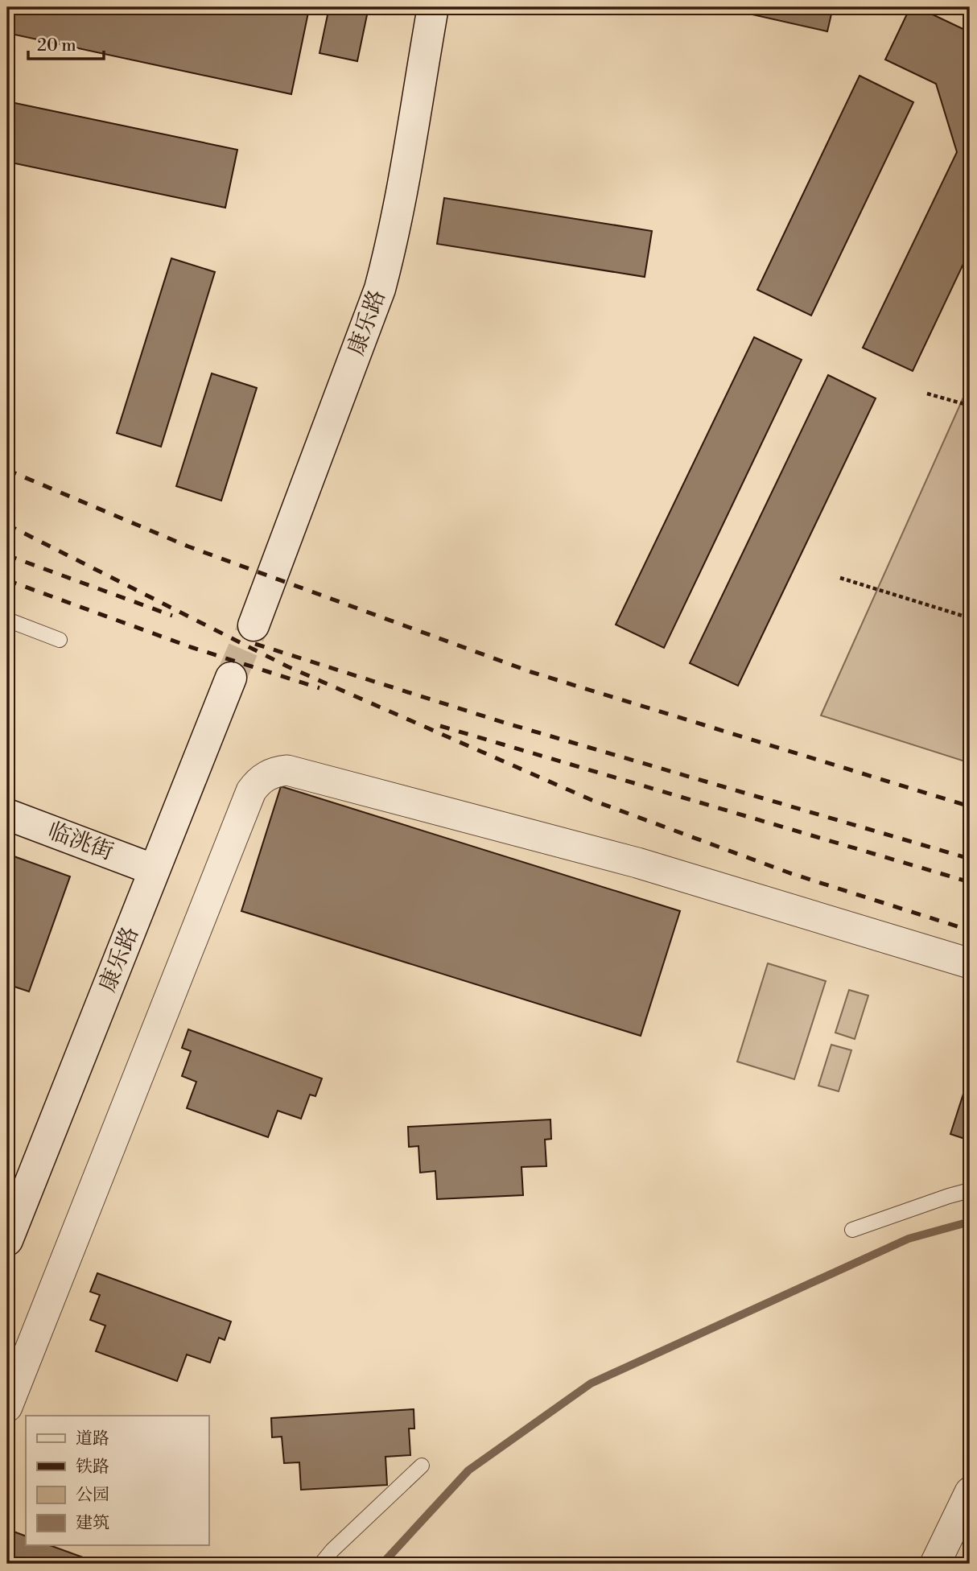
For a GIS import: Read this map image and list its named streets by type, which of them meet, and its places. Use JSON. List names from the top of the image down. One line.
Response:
{"streets":{"main road":["康乐路","临洮街"]},"crossings":[["康乐路","临洮街"]],"legend":["道路","铁路","公园","建筑"],"scale_bar":"20 m"}
